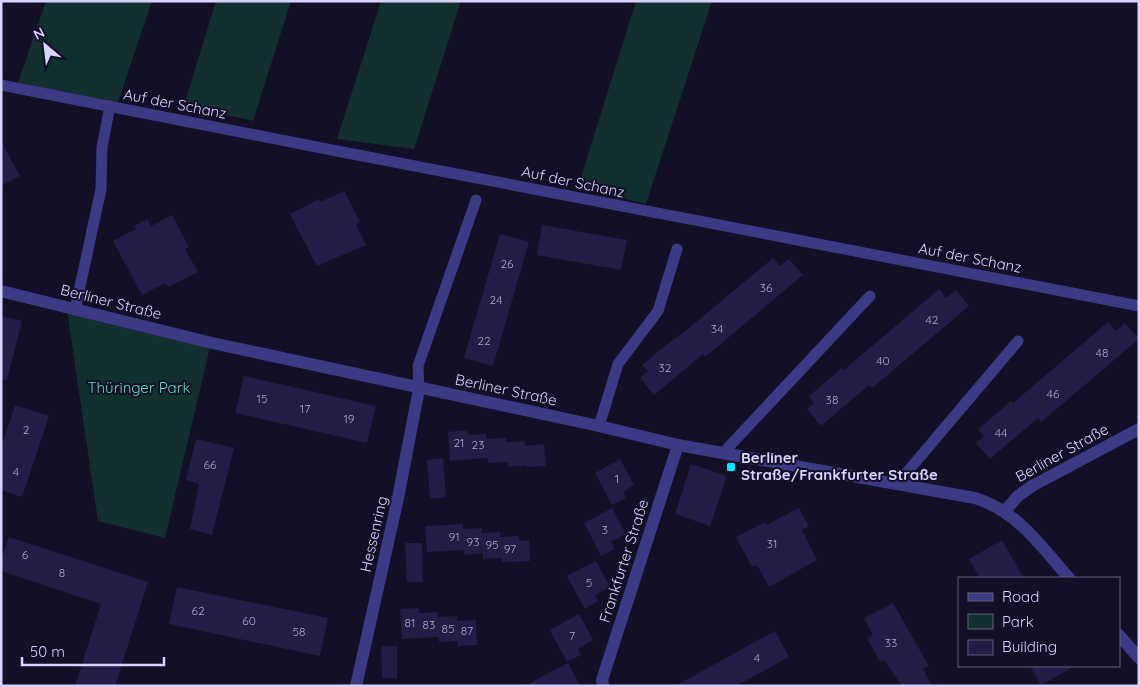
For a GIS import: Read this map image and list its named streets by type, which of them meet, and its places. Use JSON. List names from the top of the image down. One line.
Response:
{"streets":{"street":["Berliner Straße","Hessenring","Frankfurter Straße"],"lane":["Auf der Schanz"]},"crossings":[["Berliner Straße","Hessenring"],["Berliner Straße","Frankfurter Straße"]],"parks":["Thüringer Park"],"places":{"transit":["Berliner Straße/Frankfurter Straße"]},"house_numbers":["26","36","24","42","34","22","48","40","32","46","15","38","17","19","2","44","21","23","66","4","1","3","91","93","31","95","97","6","8","5","62","60","81","83","85","87","58","7","33","4"],"legend":["Road","Park","Building"],"scale_bar":"50 m","north":"top left"}
